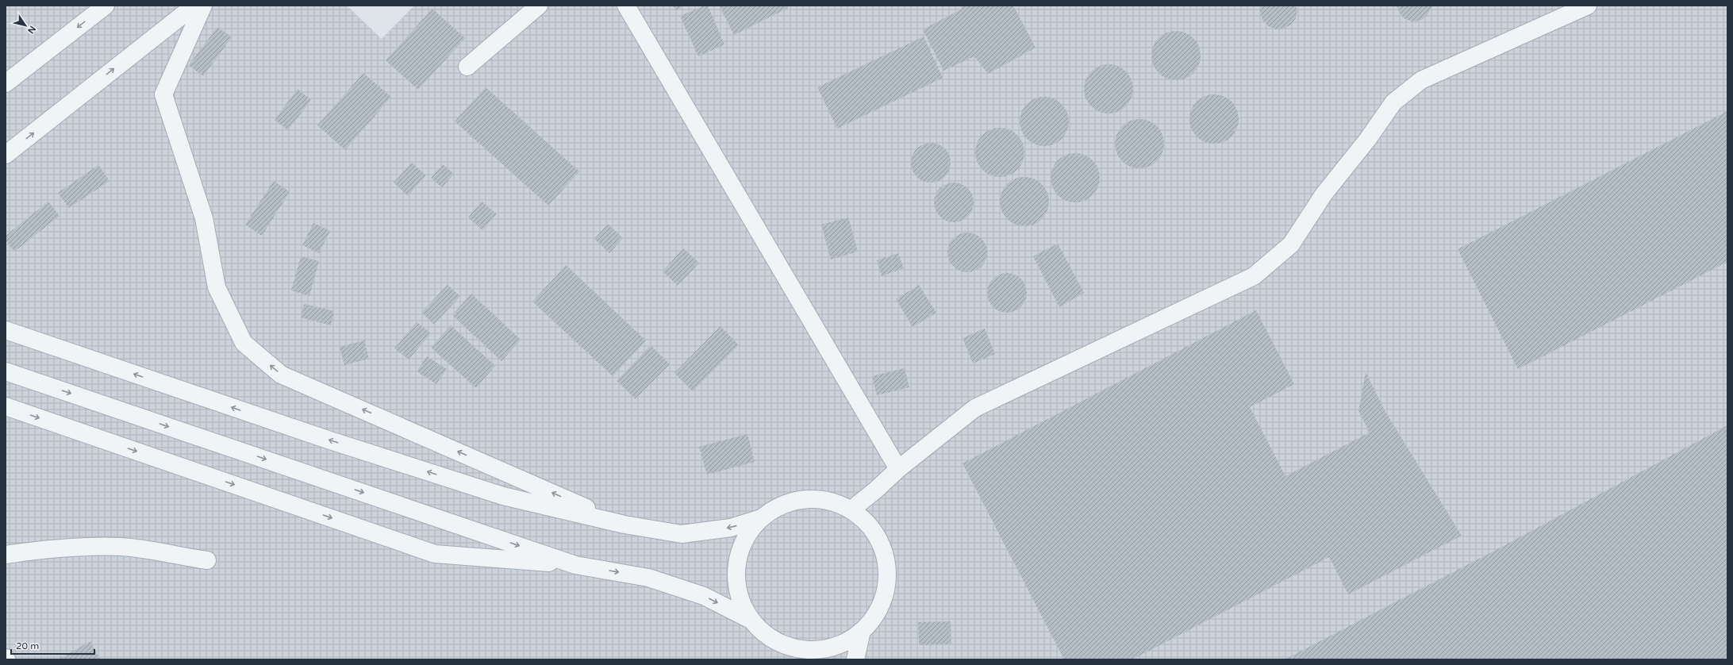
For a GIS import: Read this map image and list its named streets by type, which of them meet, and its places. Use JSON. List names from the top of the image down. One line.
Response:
{"scale_bar":"20 m","north":"bottom right"}
